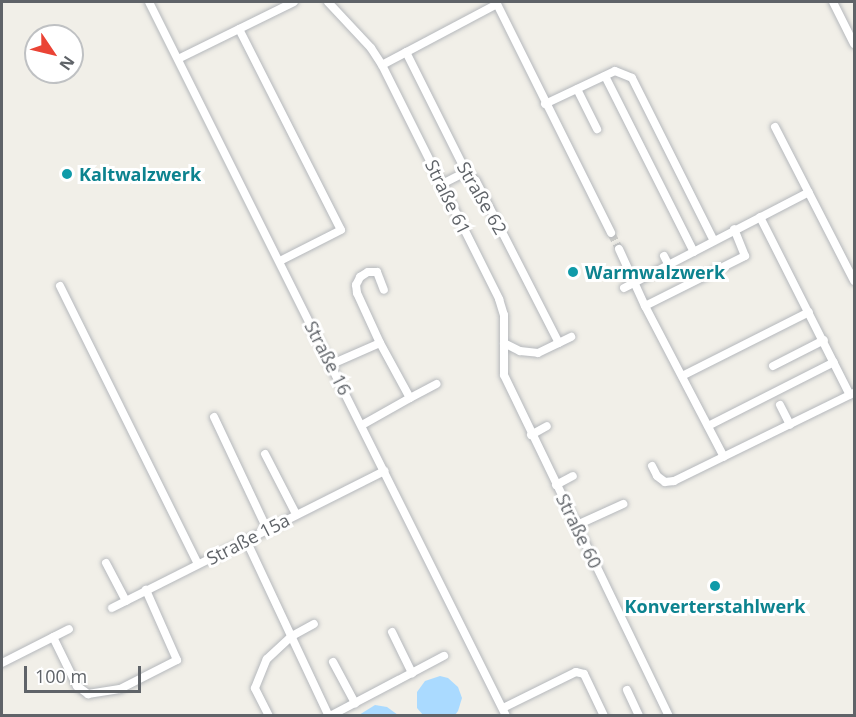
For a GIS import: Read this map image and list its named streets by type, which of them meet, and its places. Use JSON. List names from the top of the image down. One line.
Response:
{"streets":{"street":["Straße 61","Straße 62","Straße 16","Straße 60","Straße 15a"]},"crossings":[["Straße 61","Straße 60"],["Straße 16","Straße 15a"]],"places":["Kaltwalzwerk","Warmwalzwerk","Konverterstahlwerk"],"scale_bar":"100 m","north":"bottom right"}
